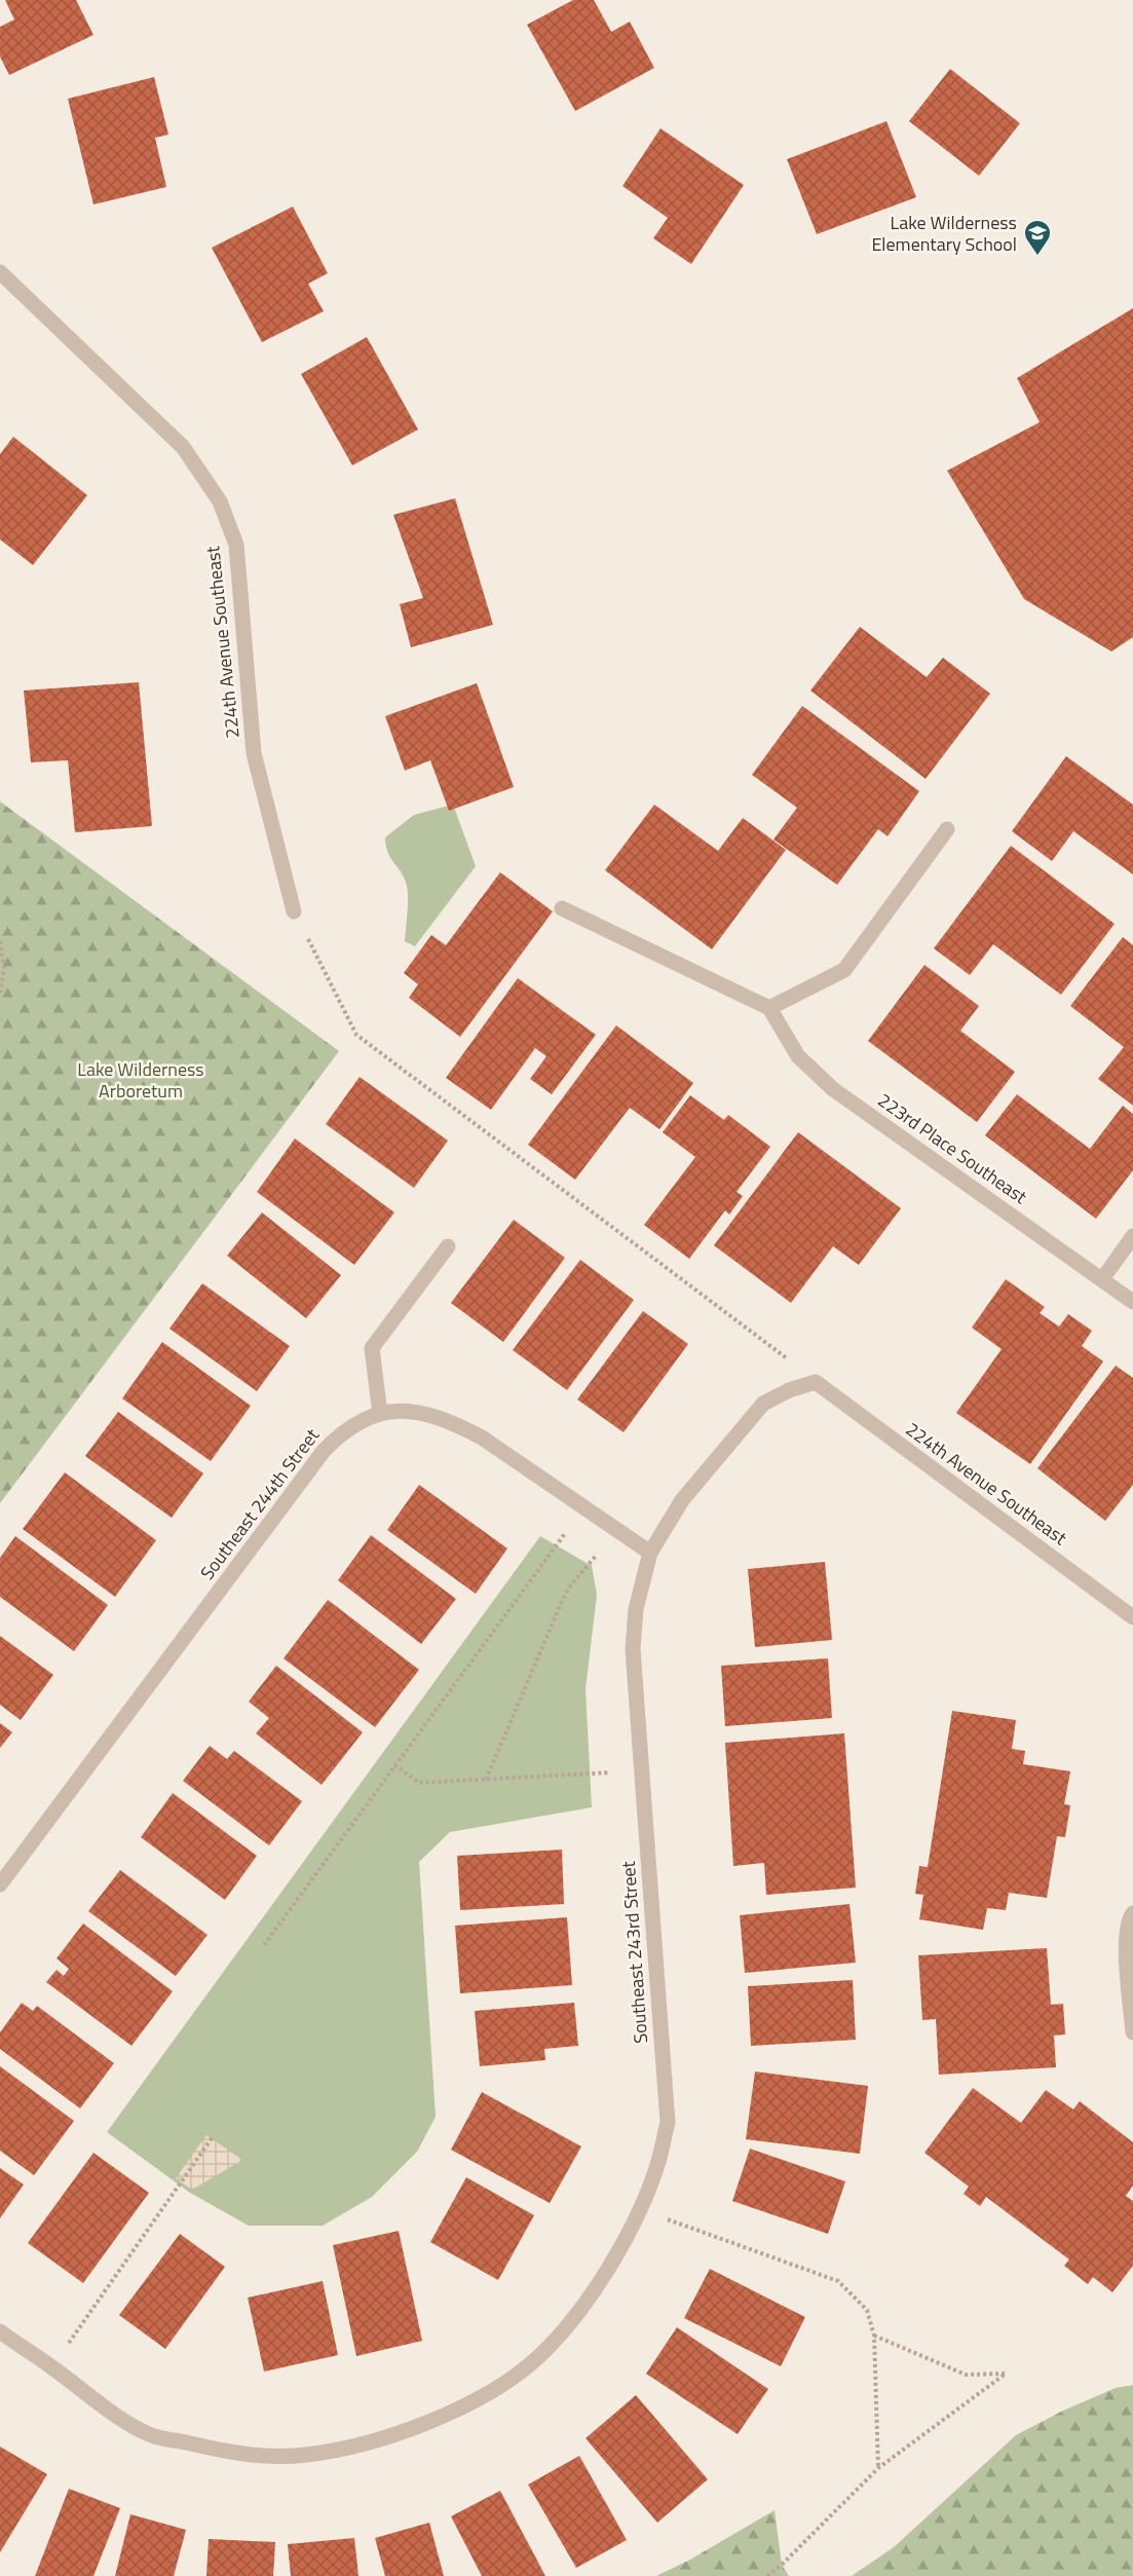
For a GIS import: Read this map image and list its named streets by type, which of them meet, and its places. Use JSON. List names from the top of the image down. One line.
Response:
{"streets":{"street":["224th Avenue Southeast","223rd Place Southeast","Southeast 244th Street","Southeast 243rd Street"]},"crossings":[["224th Avenue Southeast","Southeast 243rd Street"],["Southeast 244th Street","Southeast 243rd Street"]],"parks":["Lake Wilderness Arboretum"],"places":{"school or university":["Lake Wilderness Elementary School"]}}
